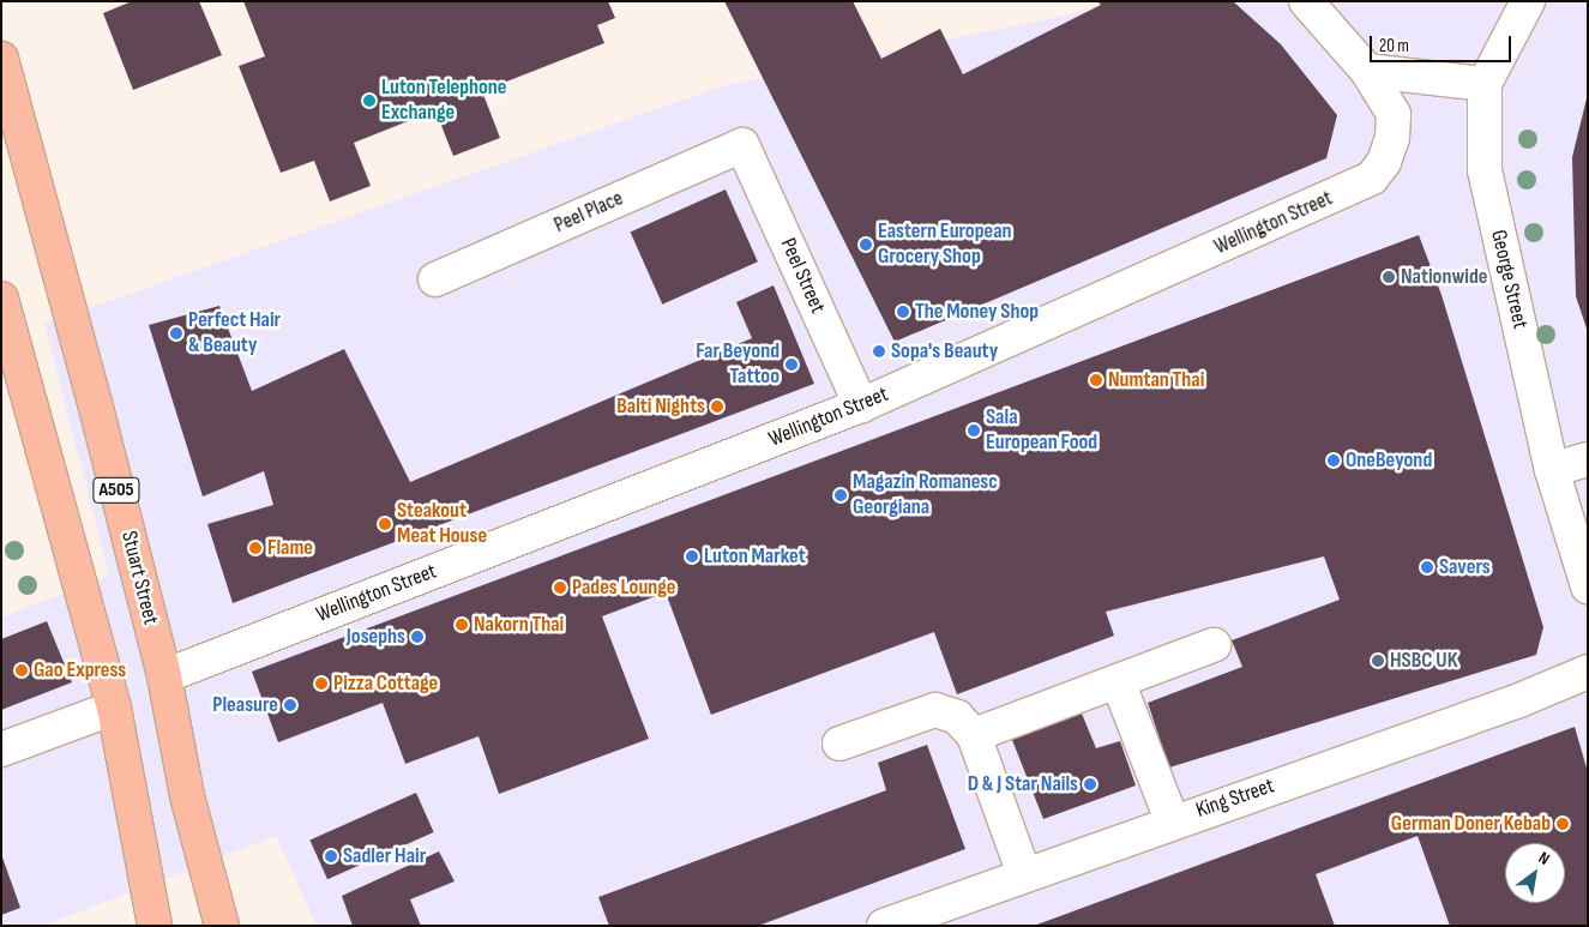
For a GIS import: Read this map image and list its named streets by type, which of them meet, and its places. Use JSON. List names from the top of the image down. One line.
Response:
{"streets":{"highway":["A505","Stuart Street"],"street":["Peel Place","Wellington Street","Peel Street","George Street","King Street"]},"crossings":[["Peel Place","Peel Street"],["Wellington Street","Peel Street"],["Wellington Street","Stuart Street"]],"places":["Luton Telephone Exchange","Eastern European Grocery Shop","Nationwide","The Money Shop","Perfect Hair & Beauty","Sopa's Beauty","Far Beyond Tattoo","Numtan Thai","Balti Nights","Sala European Food","OneBeyond","Magazin Romanesc Georgiana","Steakout Meat House","Flame","Luton Market","Savers","Pades Lounge","Nakorn Thai","Josephs","HSBC UK","Gao Express","Pizza Cottage","Pleasure","D & J Star Nails","German Doner Kebab","Sadler Hair"],"scale_bar":"20 m","north":"top right"}
